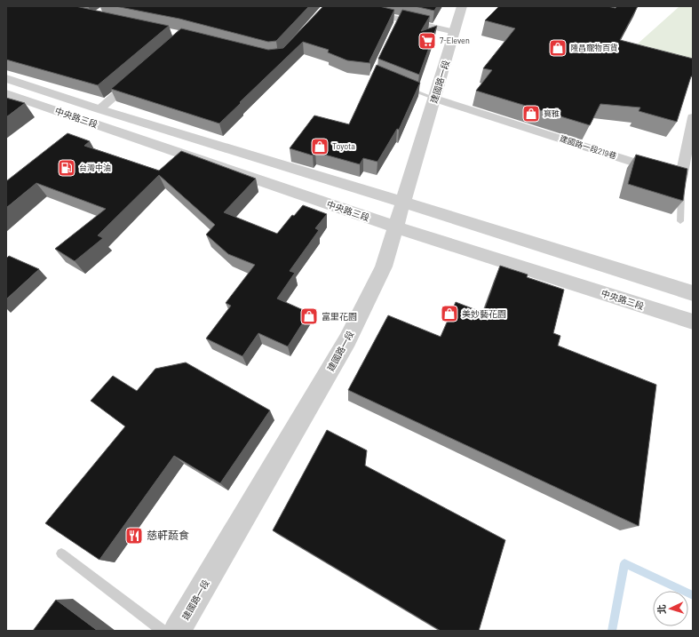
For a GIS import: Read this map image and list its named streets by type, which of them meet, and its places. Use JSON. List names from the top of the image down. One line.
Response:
{"streets":{"street":["建國路一段","中央路三段","建國路一段219巷"]},"crossings":[["建國路一段","中央路三段"],["建國路一段","建國路一段219巷"]],"places":{"supermarket":["7-Eleven"],"shop":["隆昌寵物百貨","寶雅","Toyota","美妙藝花園","富里花園"],"fuel station":["台灣中油"],"restaurant":["慈軒蔬食"]},"north":"left"}
